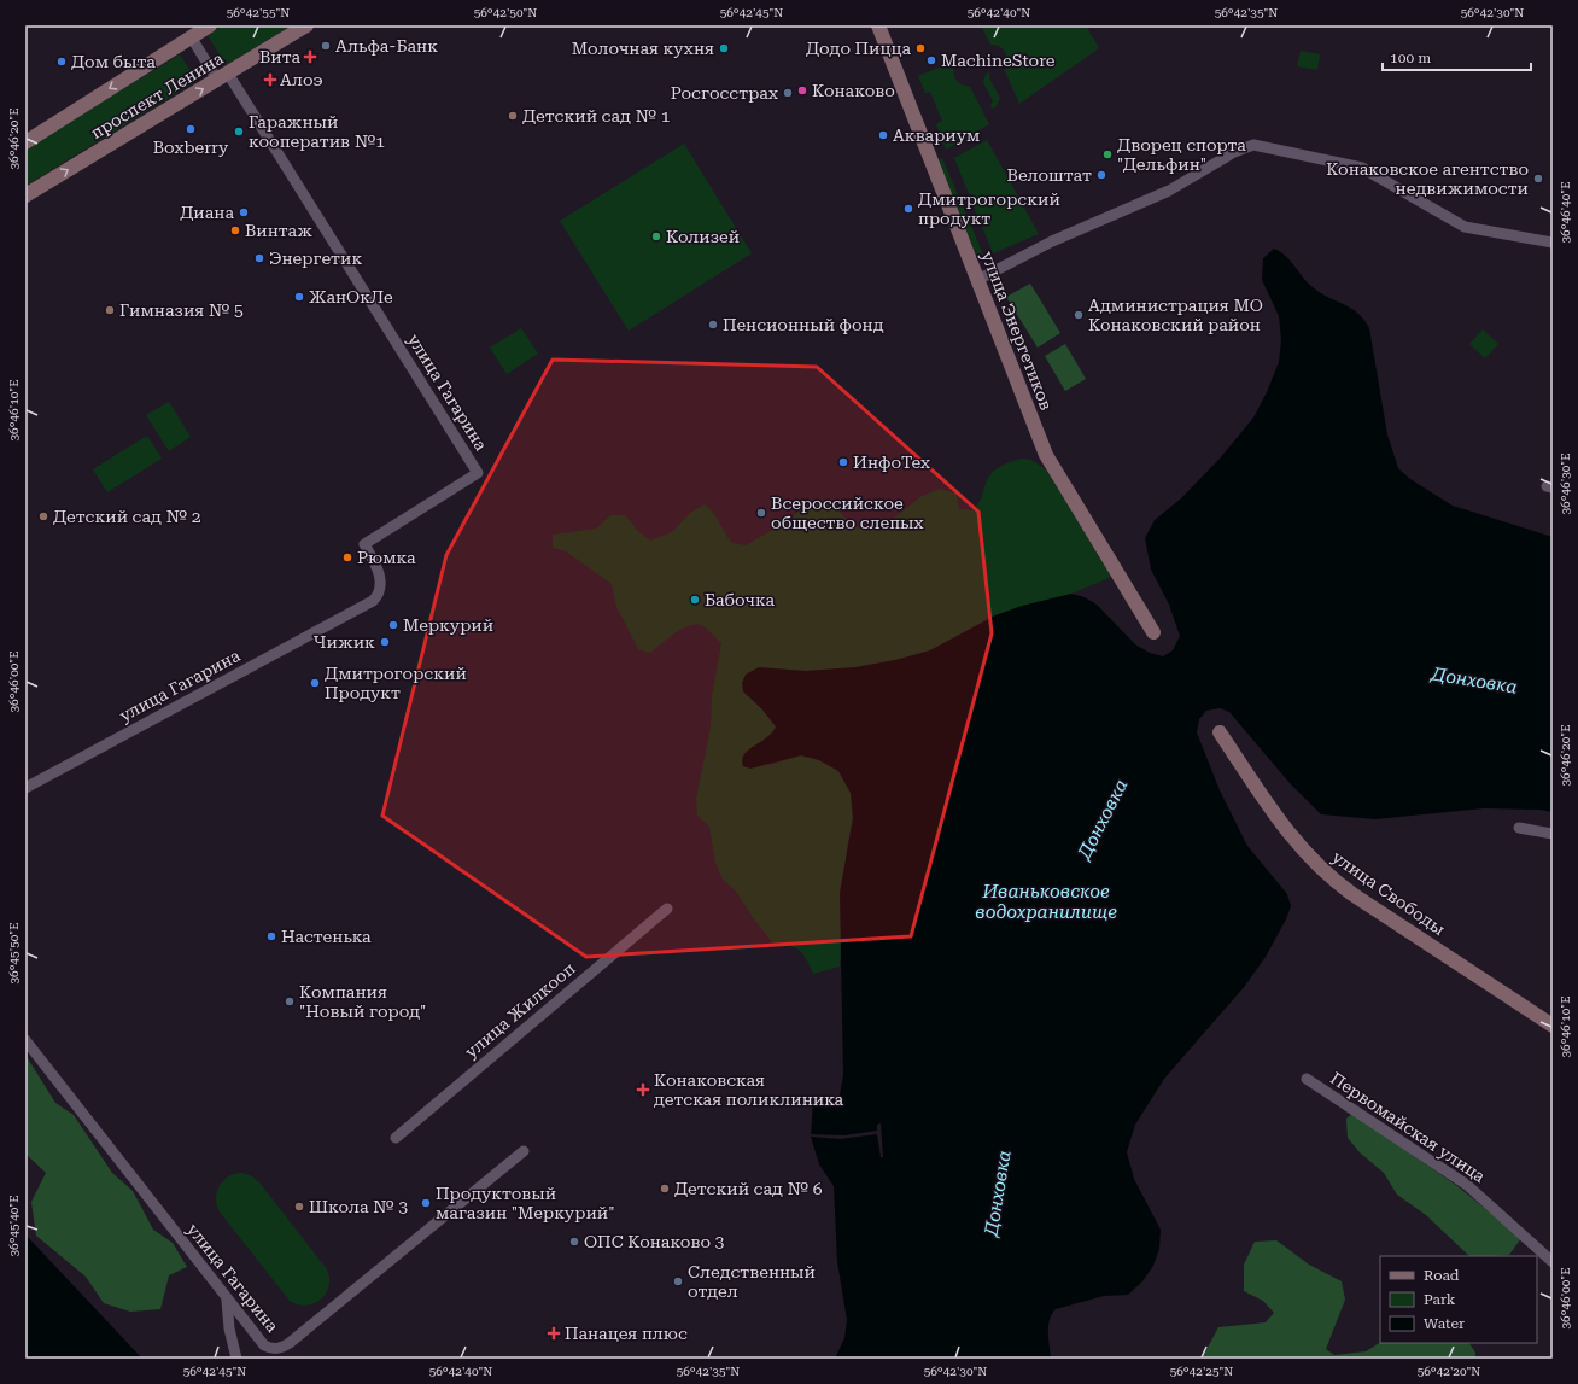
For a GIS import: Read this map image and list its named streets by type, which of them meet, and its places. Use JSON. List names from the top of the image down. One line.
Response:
{"streets":{"main road":["проспект Ленина","улица Энергетиков","улица Свободы"],"street":["улица Гагарина","улица Жилкооп","Первомайская улица"]},"crossings":[["проспект Ленина","улица Гагарина"]],"water":["Донховка","Иваньковское водохранилище"],"places":{"other":["Альфа-Банк","Молочная кухня","Додо Пицца","MachineStore","Дом быта","Конаково","Росгосстрах","Детский сад № 1","Boxberry","Гаражный кооператив №1","Аквариум","Дворец спорта \"Дельфин\"","Велоштат","Конаковское агентство недвижимости","Дмитрогорский продукт","Диана","Винтаж","Колизей","Энергетик","ЖанОкЛе","Гимназия № 5","Администрация МО Конаковский район","Пенсионный фонд","ИнфоТех","Всероссийское общество слепых","Детский сад № 2","Рюмка","Бабочка","Меркурий","Чижик","Дмитрогорский Продукт","Настенька","Компания \"Новый город\"","Детский сад № 6","Продуктовый магазин \"Меркурий\"","Школа № 3","ОПС Конаково 3","Следственный отдел"],"health":["Вита","Алоэ","Конаковская детская поликлиника","Панацея плюс"]},"legend":["Road","Park","Water"],"scale_bar":"100 m","coordinates":["56°42'55\"N","56°42'50\"N","56°42'45\"N","56°42'40\"N","56°42'35\"N","56°42'30\"N","36°46'20\"E","36°46'40\"E","36°46'10\"E","36°46'30\"E","36°46'00\"E","36°45'50\"E","36°45'40\"E","56°42'25\"N","56°42'20\"N"]}
